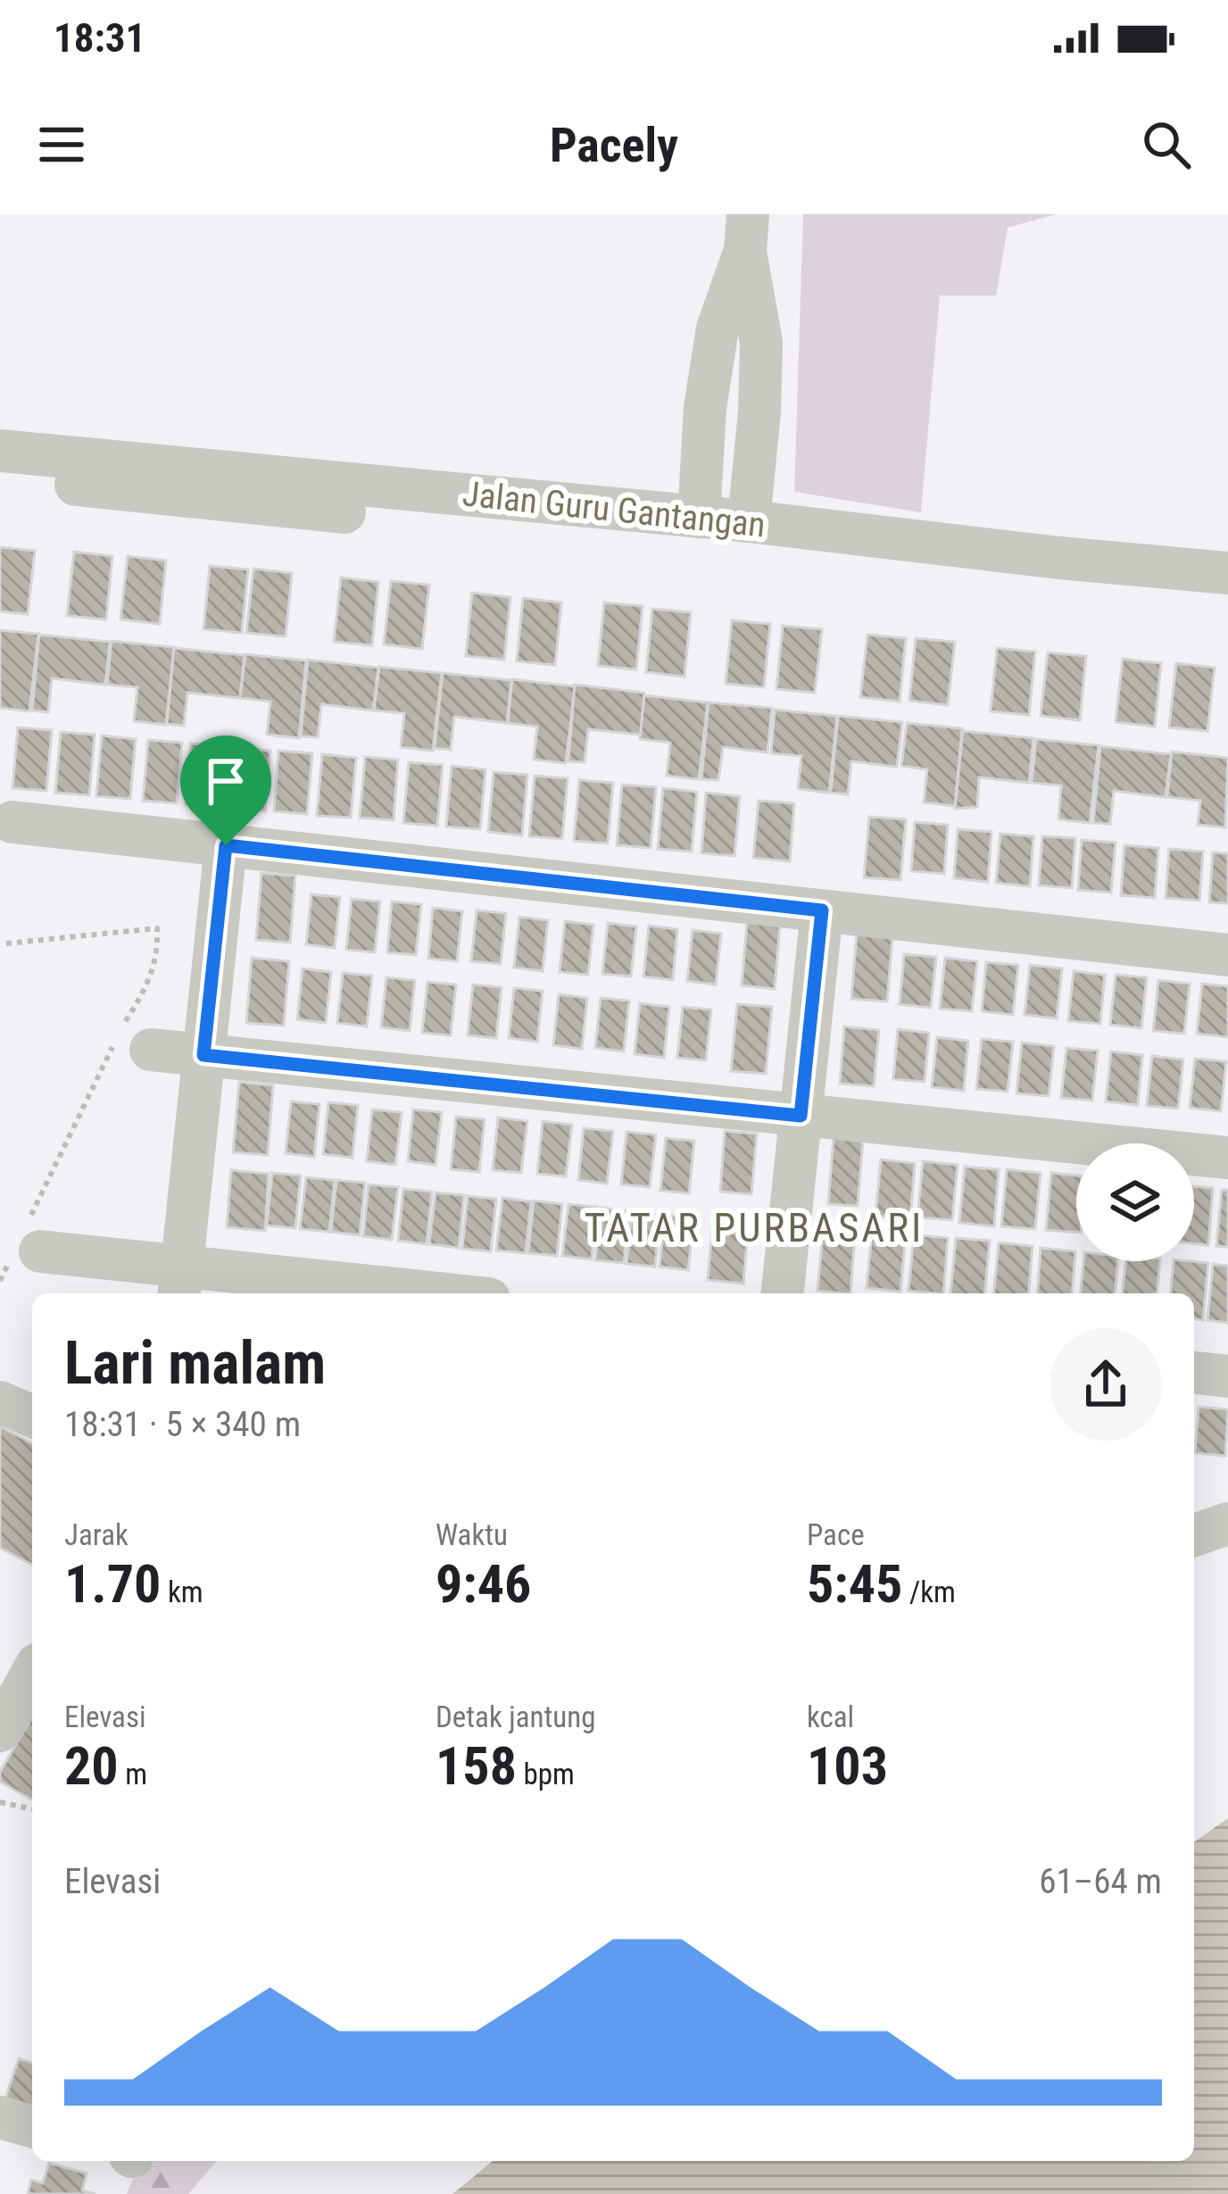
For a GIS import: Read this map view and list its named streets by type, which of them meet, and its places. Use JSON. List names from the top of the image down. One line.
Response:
{"streets":{"street":["Jalan Guru Gantangan"]},"districts":["TATAR PURBASARI"],"page":{"status":"18:31","header":"Pacely","heading":["Lari malam","18:31 · 5 × 340 m"],"stats":[["Jarak","1.70 km"],["Waktu","9:46"],["Pace","5:45 /km"],["Elevasi","20 m"],["Detak jantung","158 bpm"],["kcal","103"]],"chart":["Elevasi","61–64 m"]}}
